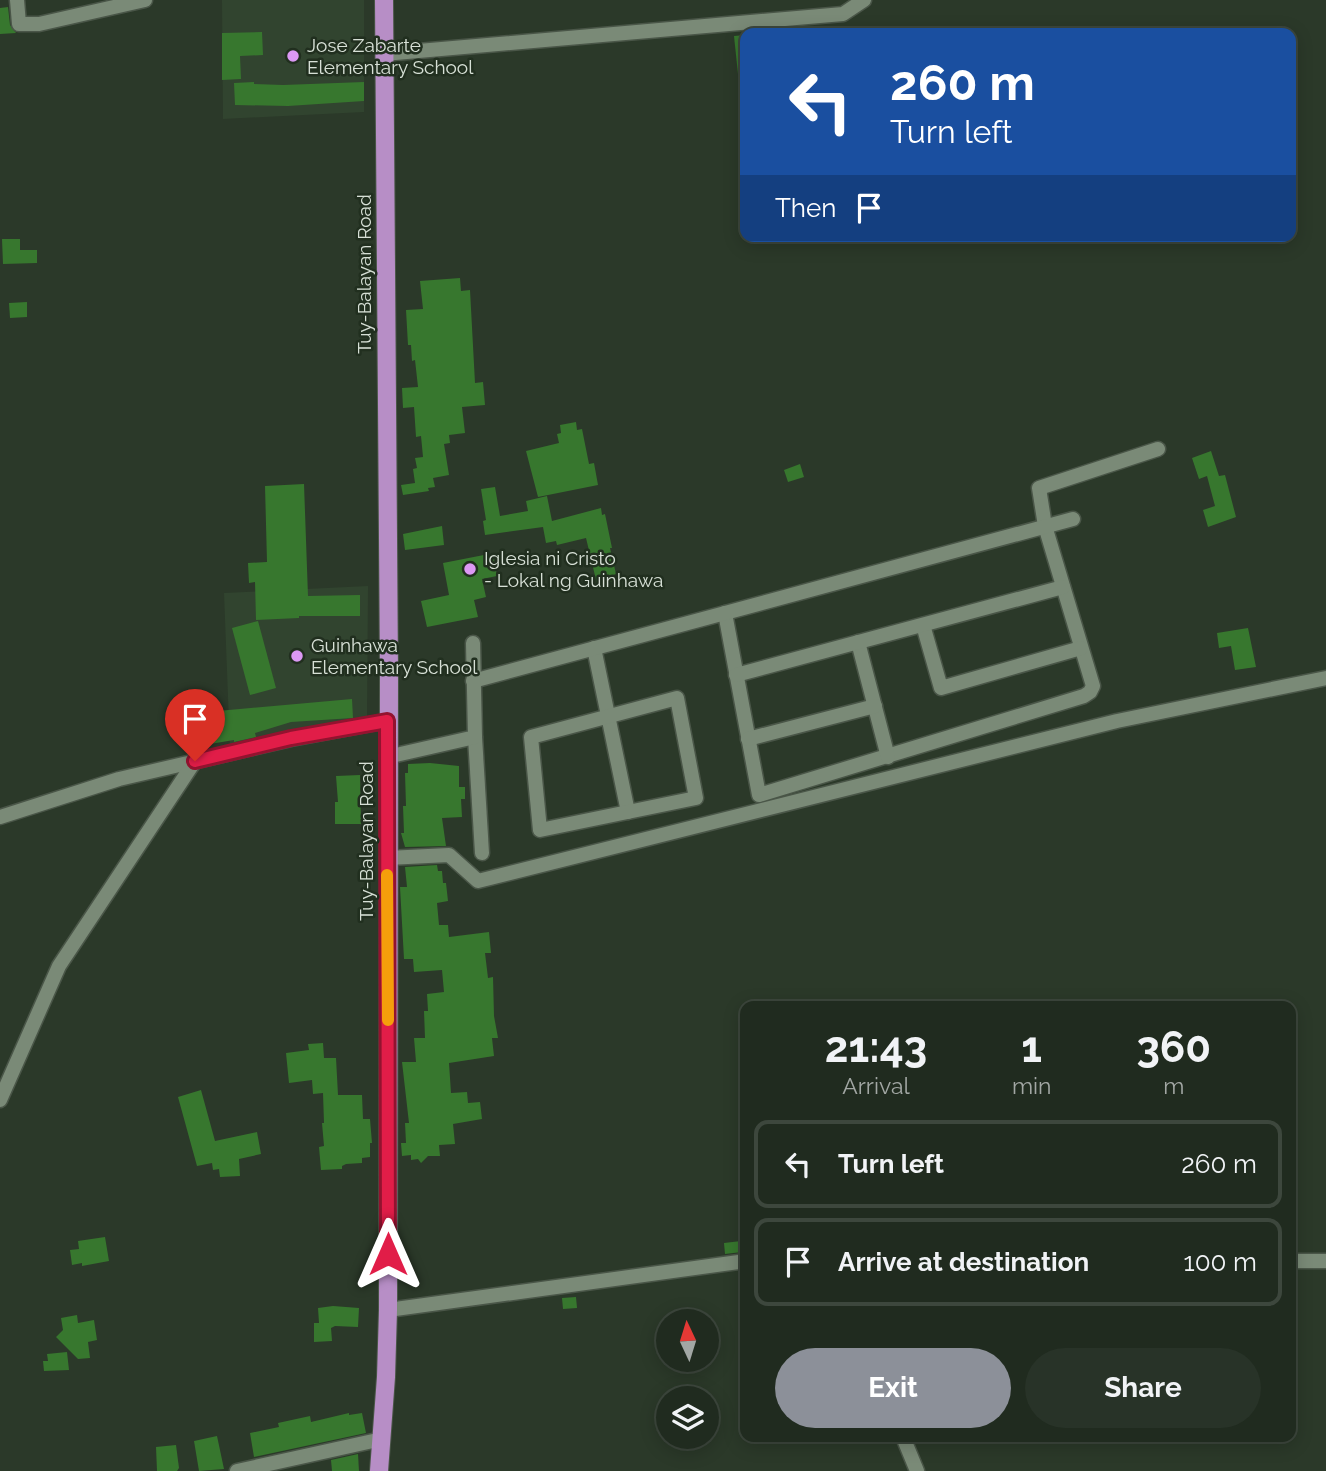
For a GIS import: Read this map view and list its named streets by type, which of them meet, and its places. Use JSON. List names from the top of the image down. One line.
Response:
{"streets":{"main road":["Tuy-Balayan Road"]},"places":["Jose Zabarte Elementary School","Iglesia ni Cristo - Lokal ng Guinhawa","Guinhawa Elementary School"],"north":"top","page":{"turn":["260 m","Turn left"],"then":"Then","eta":["21:43","Arrival","1","min","360","m"],"list":[{"name":"Turn left","value":"260 m"},{"name":"Arrive at destination","value":"100 m"}],"buttons":["Exit","Share"]}}
